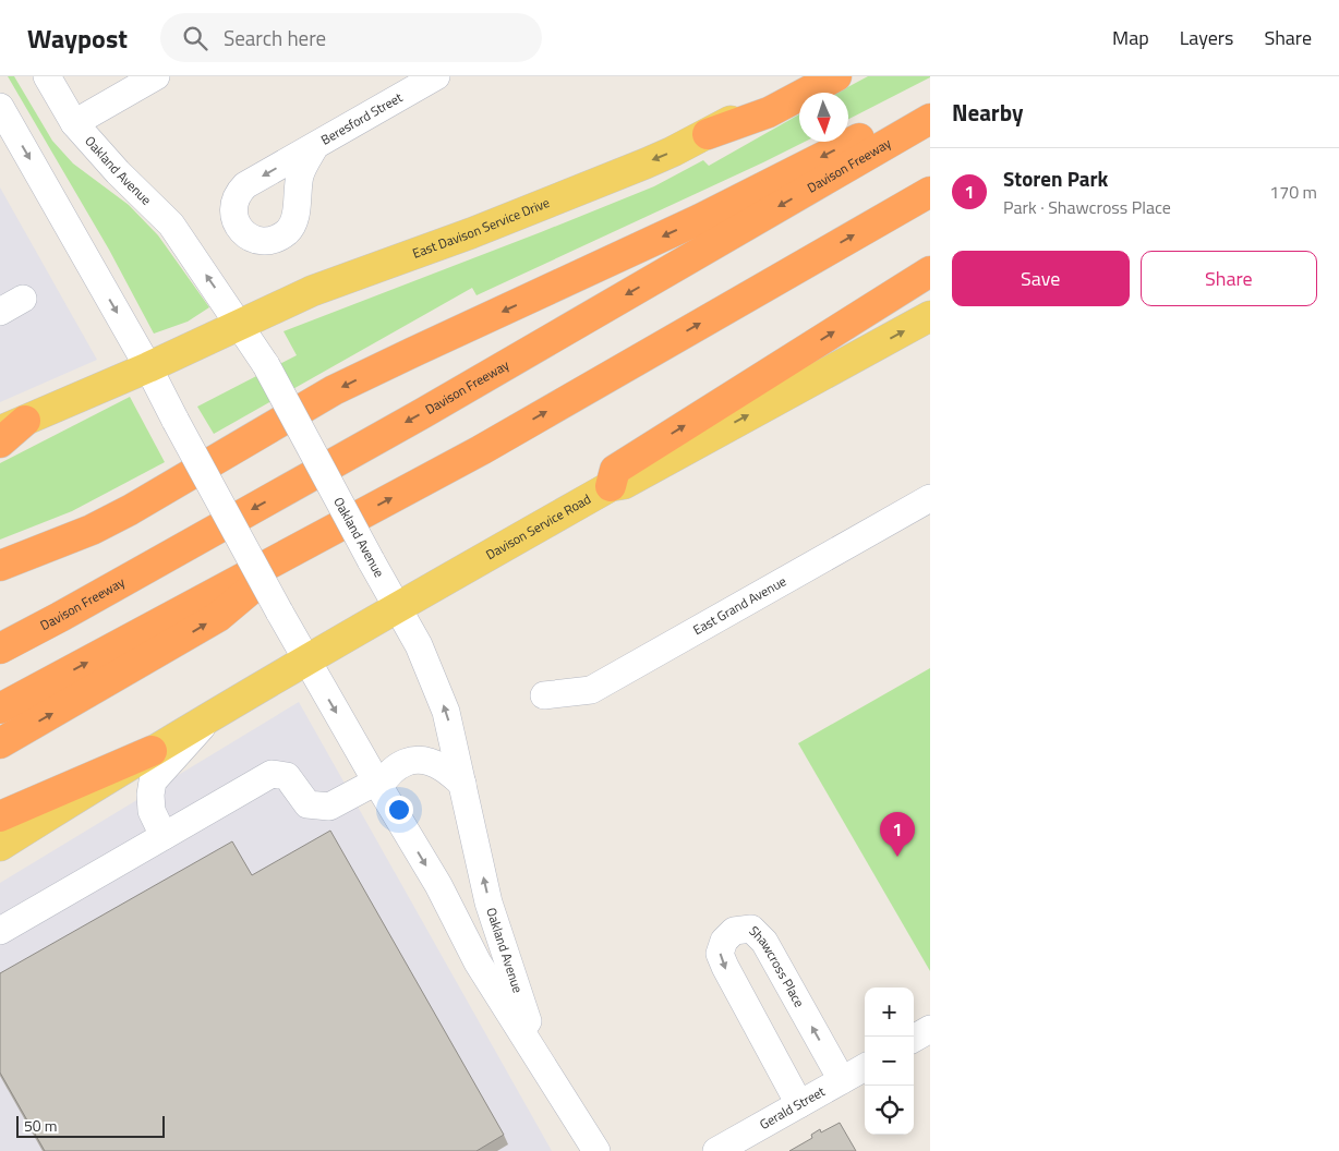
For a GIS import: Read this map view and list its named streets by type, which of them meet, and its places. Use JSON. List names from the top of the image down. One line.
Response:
{"streets":{"highway":["Davison Freeway"],"main road":["East Davison Service Drive","Davison Service Road"],"street":["Beresford Street","Oakland Avenue","East Grand Avenue","Shawcross Place","Gerald Street"]},"crossings":[["Oakland Avenue","East Davison Service Drive"],["Oakland Avenue","Davison Service Road"],["Shawcross Place","Gerald Street"]],"one_way":["East Davison Service Drive","Davison Service Road"],"scale_bar":"50 m","north":"bottom","page":{"header":"Waypost","search":"Search here","nav":["Map","Layers","Share"],"heading":"Nearby","list":[{"mark":"1","name":"Storen Park","note":"Park · Shawcross Place","value":"170 m"}],"buttons":["Save","Share"],"pins":"1","map_buttons":["+","−"],"scale":"50 m"}}
